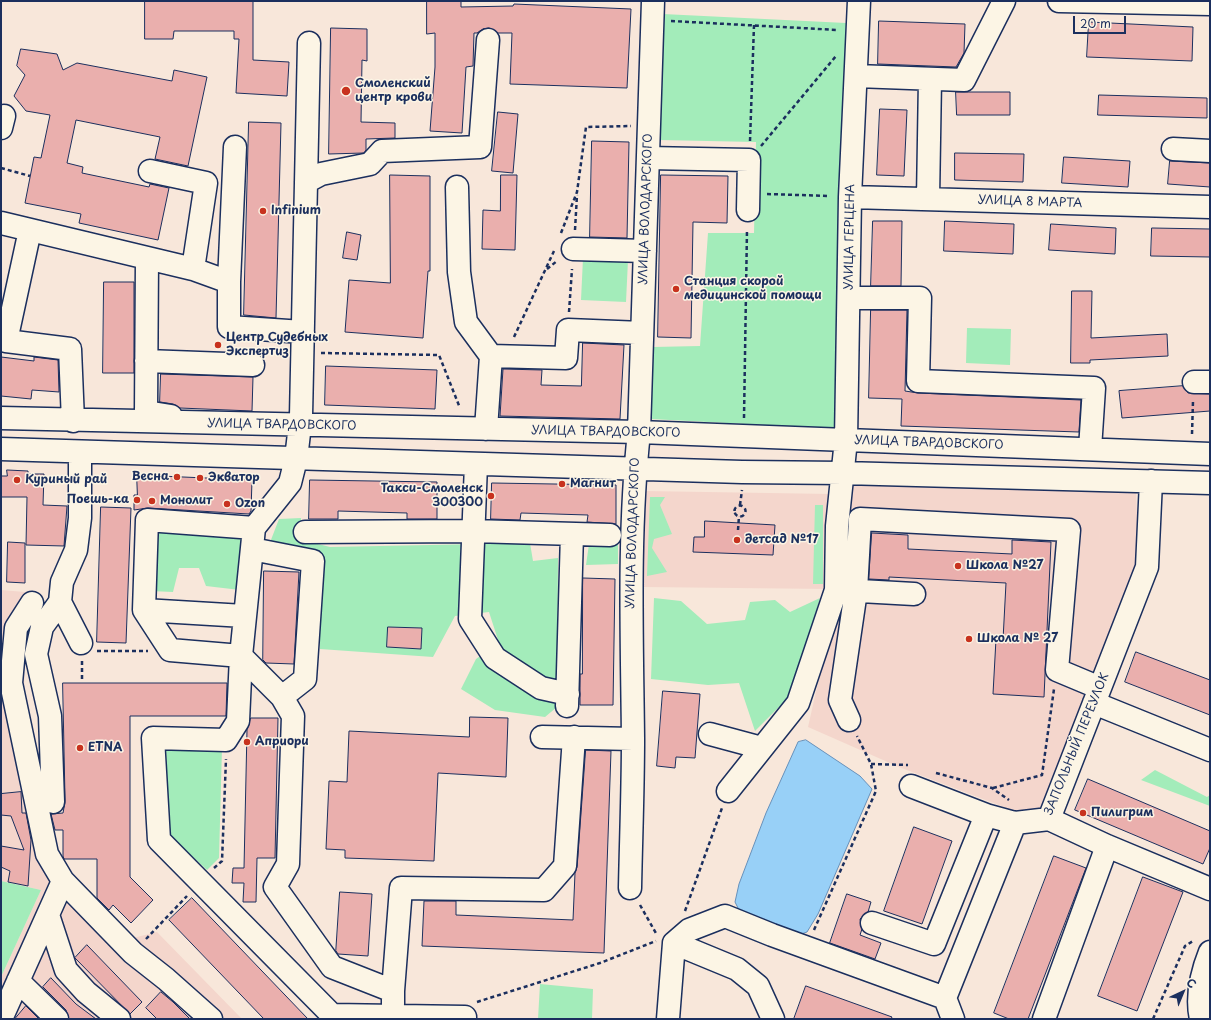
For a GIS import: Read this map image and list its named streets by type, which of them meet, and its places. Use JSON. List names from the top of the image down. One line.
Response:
{"streets":{"street":["УЛИЦА 8 МАРТА","УЛИЦА ВОЛОДАРСКОГО","УЛИЦА ГЕРЦЕНА","УЛИЦА ТВАРДОВСКОГО","ЗАПОЛЬНЫЙ ПЕРЕУЛОК"]},"crossings":[["УЛИЦА 8 МАРТА","УЛИЦА ГЕРЦЕНА"],["УЛИЦА ВОЛОДАРСКОГО","УЛИЦА ТВАРДОВСКОГО"],["УЛИЦА ГЕРЦЕНА","УЛИЦА ТВАРДОВСКОГО"]],"places":["Смоленский центр крови","Infinium","Станция скорой медицинской помощи","Центр Судебных Экспертиз","Весна","Экватор","Куриный рай","Магнит","Такси-Смоленск 300300","Поешь-ка","Монолит","Ozon","детсад №17","Школа №27","Школа № 27","Априори","ETNA","Пилигрим"],"scale_bar":"20 m","north":"top right"}
